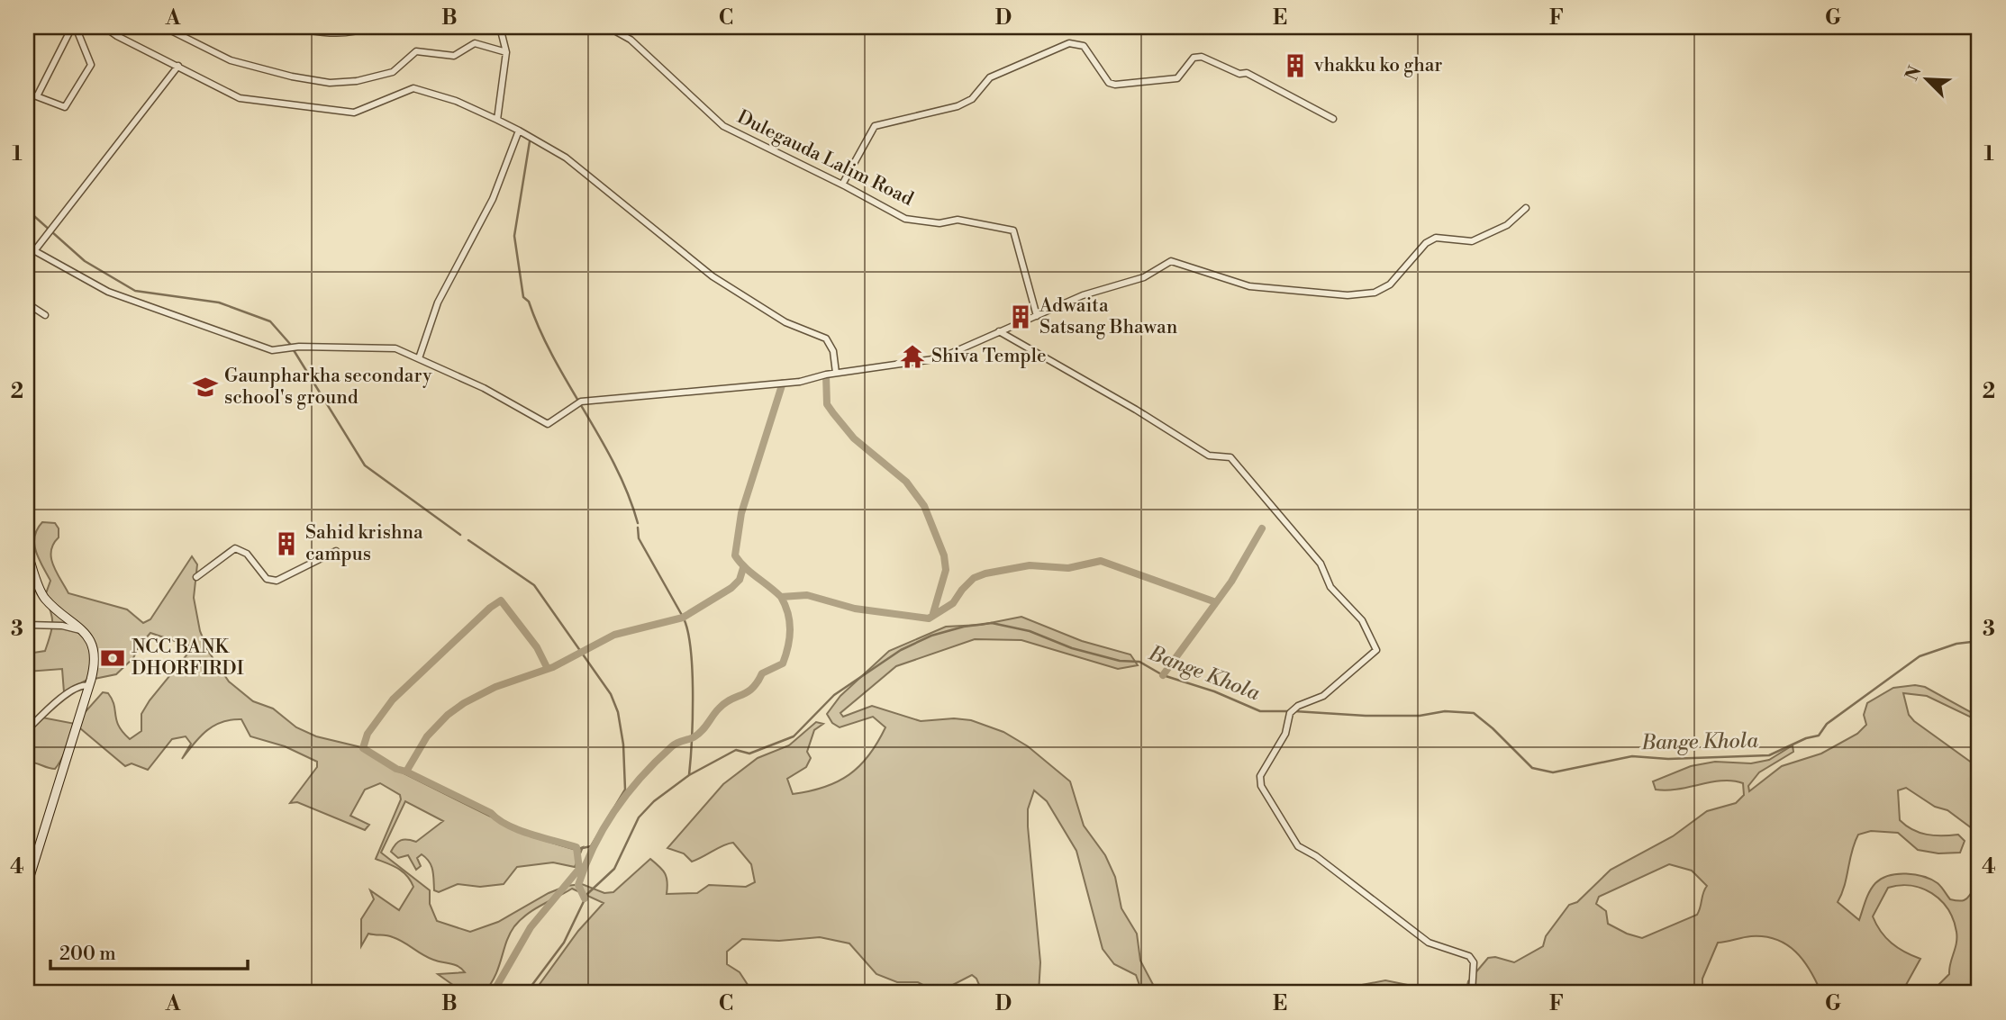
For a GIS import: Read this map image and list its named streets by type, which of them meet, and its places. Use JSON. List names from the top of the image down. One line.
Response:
{"streets":{"street":["Dulegauda Lalim Road"]},"water":["Bange Khola"],"places":{"building":["vhakku ko ghar","Adwaita Satsang Bhawan","Sahid krishna campus"],"temple":["Shiva Temple"],"school or university":["Gaunpharkha secondary school's ground"],"bank":["NCC BANK DHORFIRDI"]},"scale_bar":"200 m","north":"top left","grid":{"columns":["A","B","C","D","E","F","G"],"rows":["1","2","3","4"]}}
